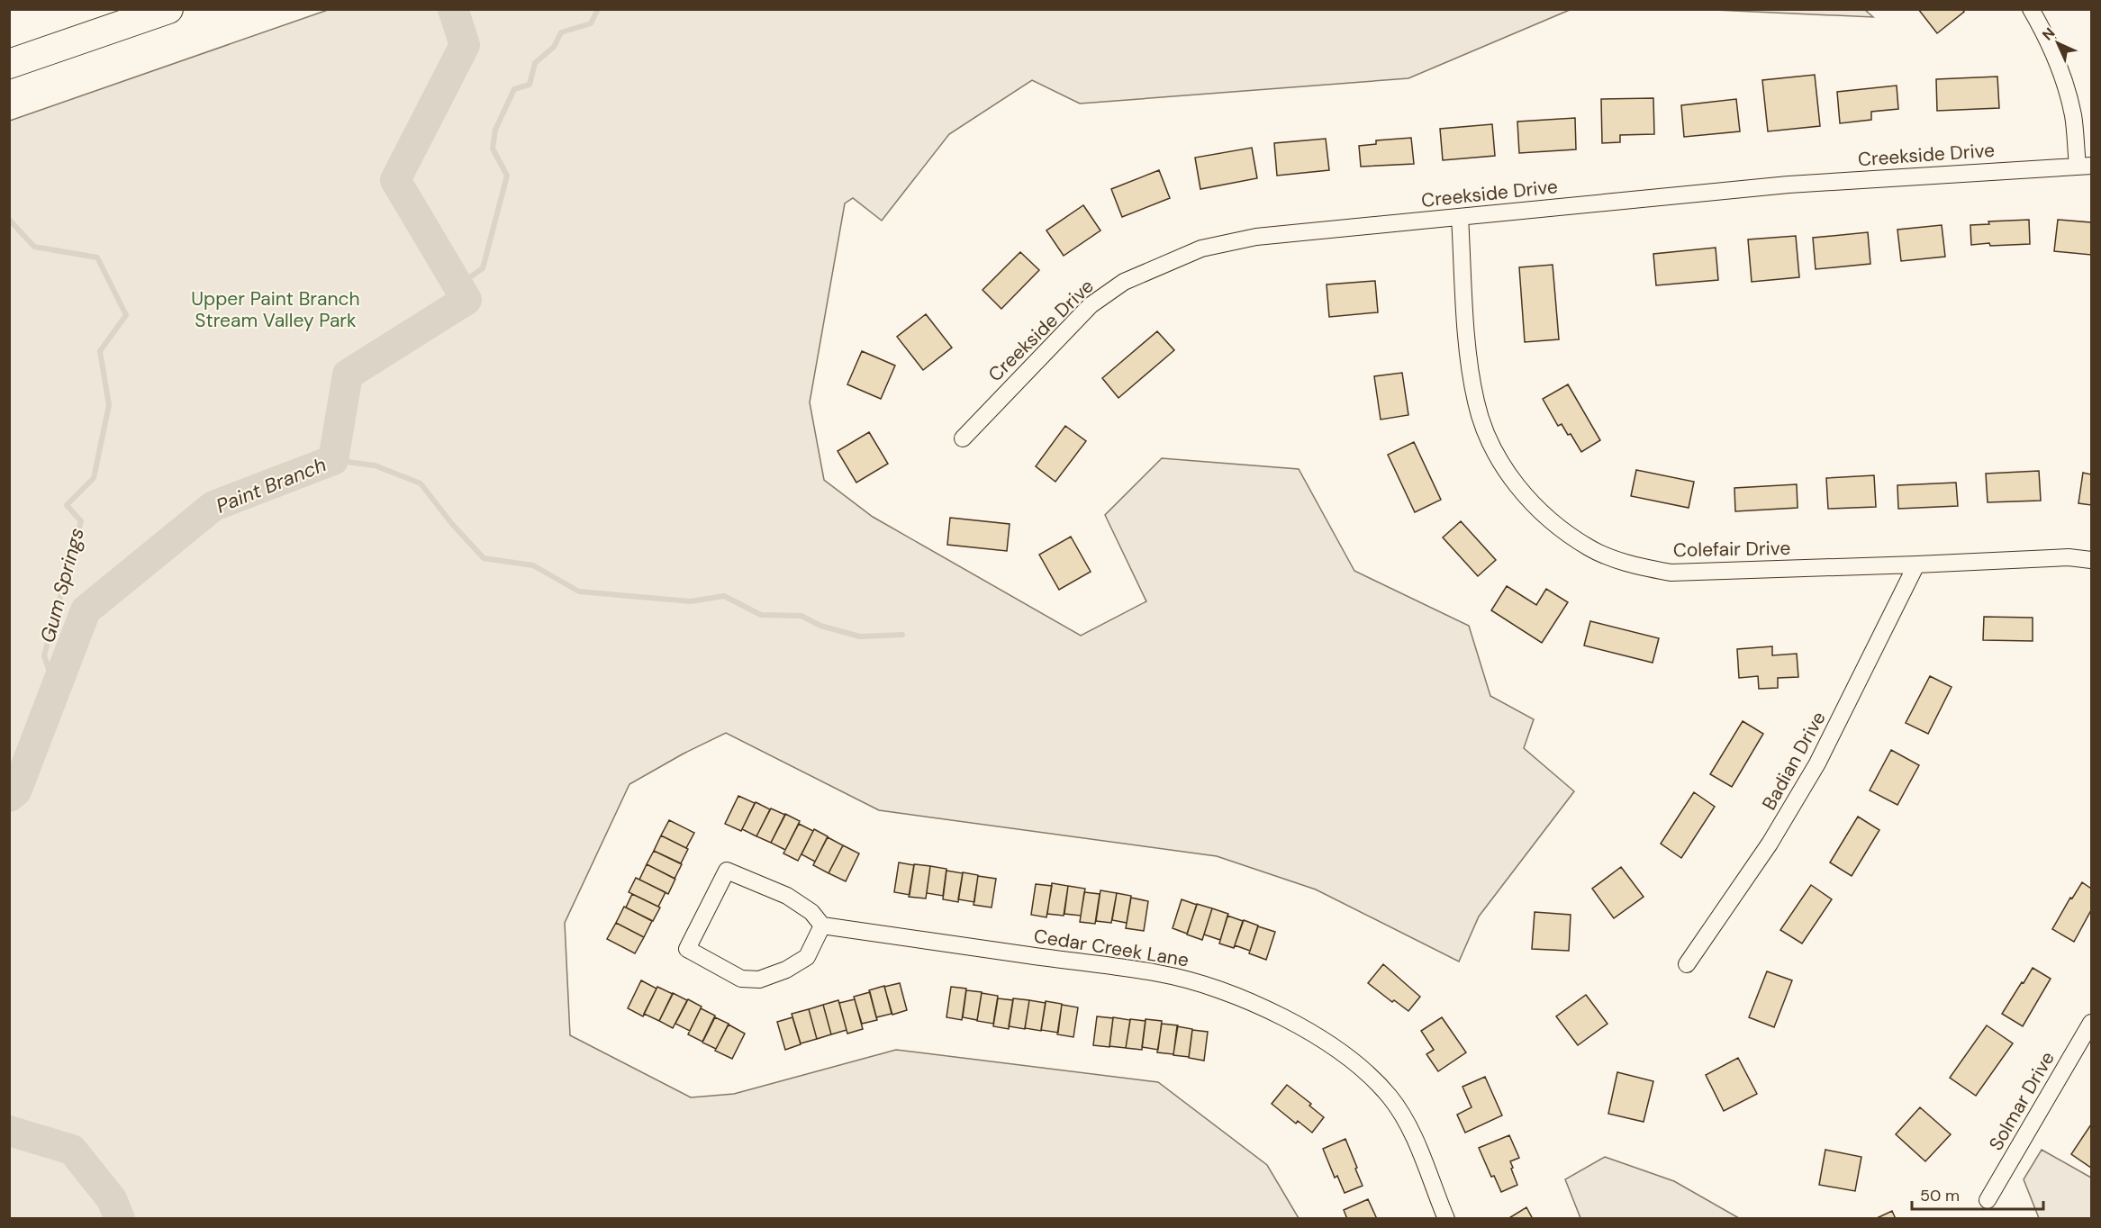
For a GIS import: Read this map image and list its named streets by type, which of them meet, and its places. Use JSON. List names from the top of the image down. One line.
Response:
{"streets":{"street":["Creekside Drive","Colefair Drive","Badian Drive","Cedar Creek Lane","Solmar Drive"]},"crossings":[["Creekside Drive","Colefair Drive"],["Colefair Drive","Badian Drive"]],"water":["Paint Branch","Gum Springs"],"parks":["Upper Paint Branch Stream Valley Park"],"scale_bar":"50 m","north":"top left"}
